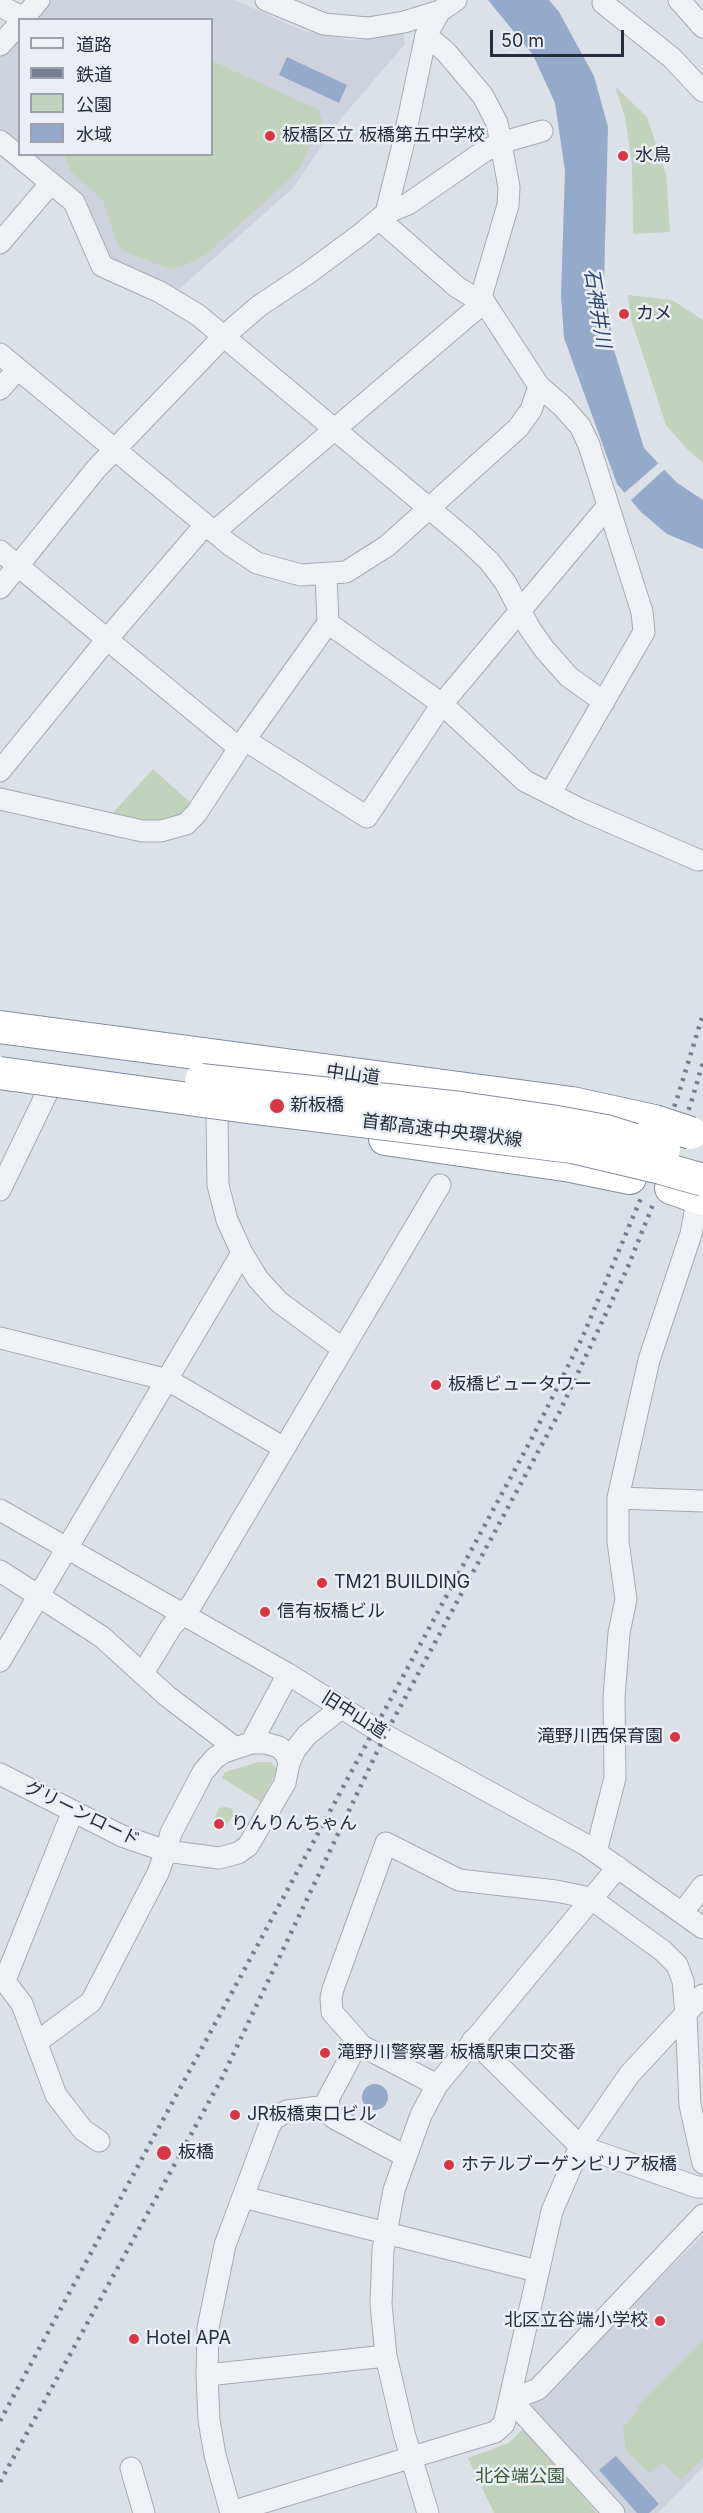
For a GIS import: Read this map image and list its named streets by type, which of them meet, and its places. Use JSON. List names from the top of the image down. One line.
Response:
{"streets":{"highway":["首都高速中央環状線"],"street":["旧中山道","グリーンロード"]},"crossings":[["旧中山道","グリーンロード"]],"water":["石神井川"],"parks":["北谷端公園"],"places":["板橋区立 板橋第五中学校","水鳥","カメ","新板橋","板橋ビュータワー","TM21 BUILDING","信有板橋ビル","滝野川西保育園","りんりんちゃん","滝野川警察署 板橋駅東口交番","JR板橋東口ビル","板橋","ホテルブーゲンビリア板橋","北区立谷端小学校","Hotel APA"],"legend":["道路","鉄道","公園","水域"],"scale_bar":"50 m"}
